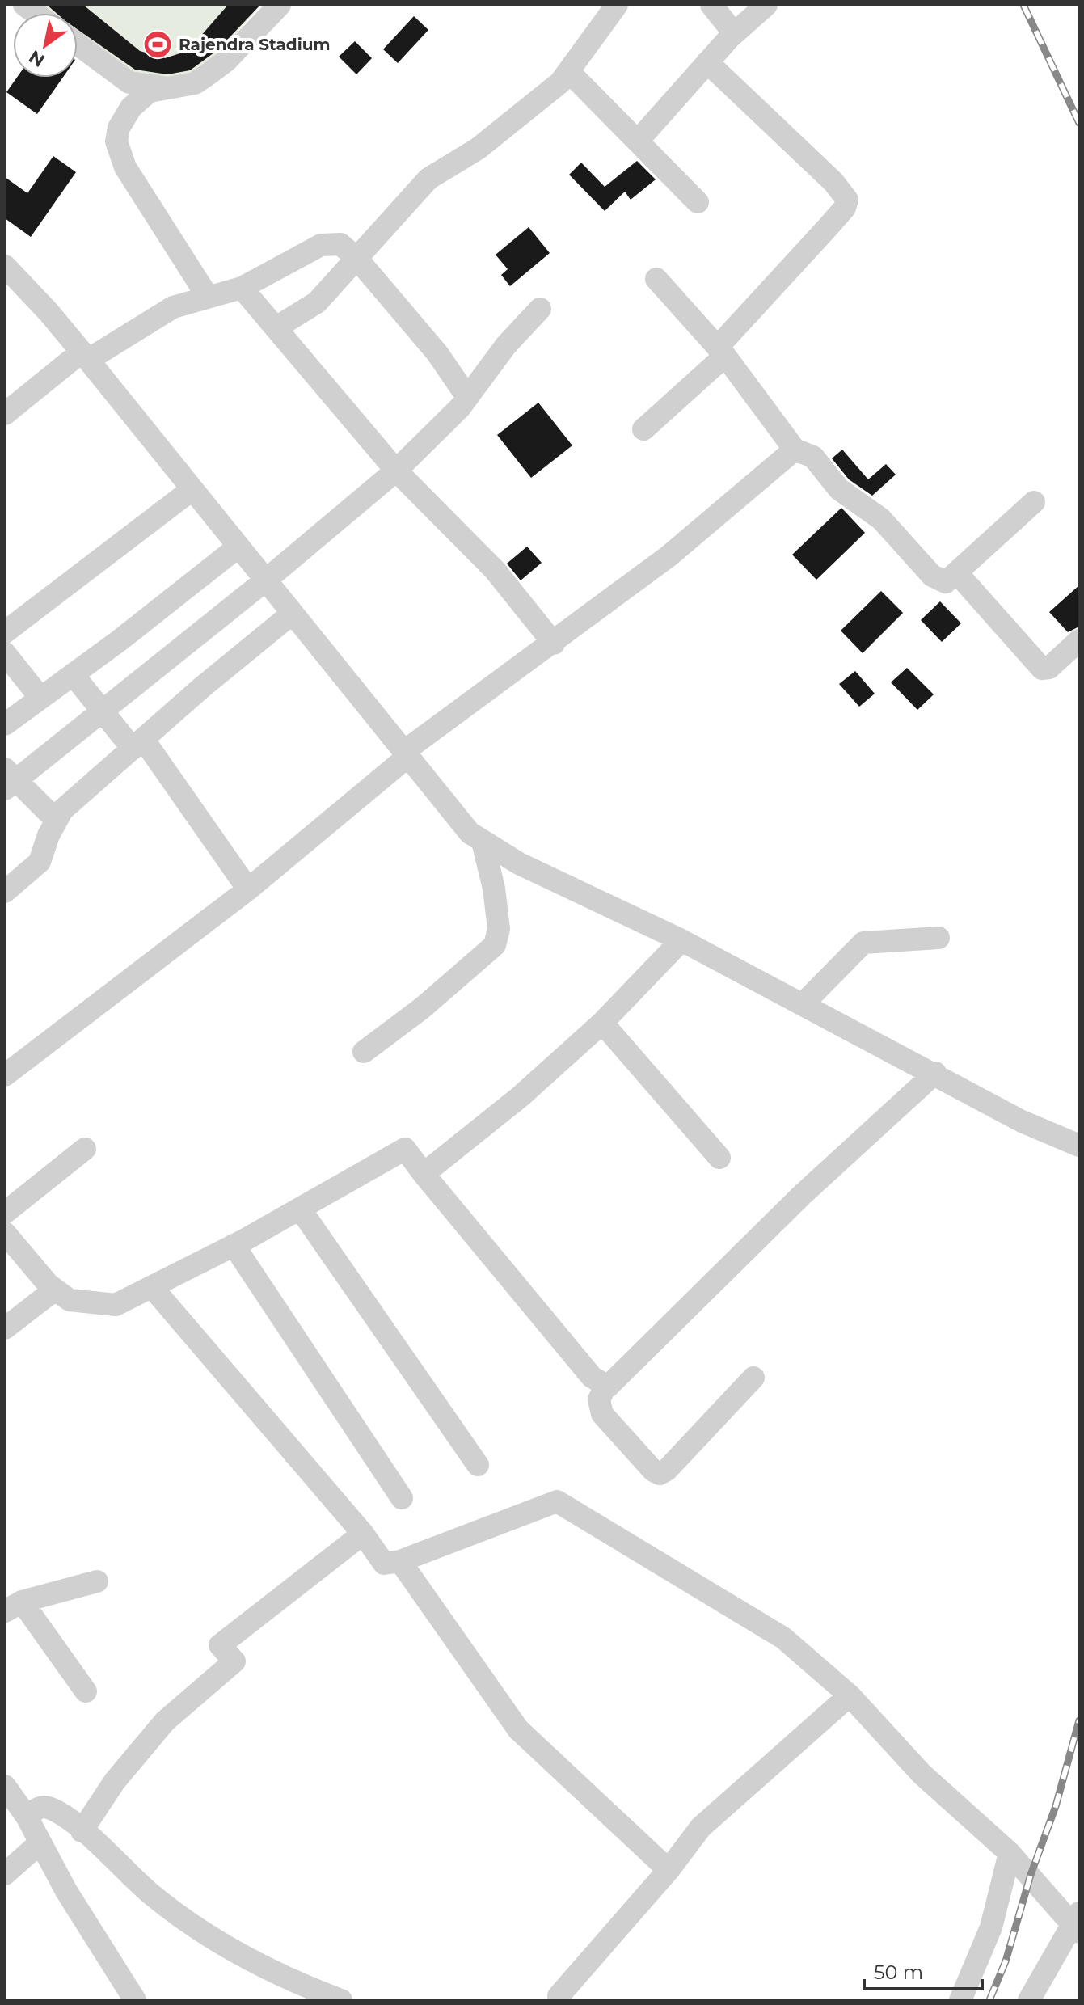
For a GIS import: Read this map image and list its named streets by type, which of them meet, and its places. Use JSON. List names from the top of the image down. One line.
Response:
{"places":{"sports":["Rajendra Stadium"]},"scale_bar":"50 m","north":"bottom left"}
